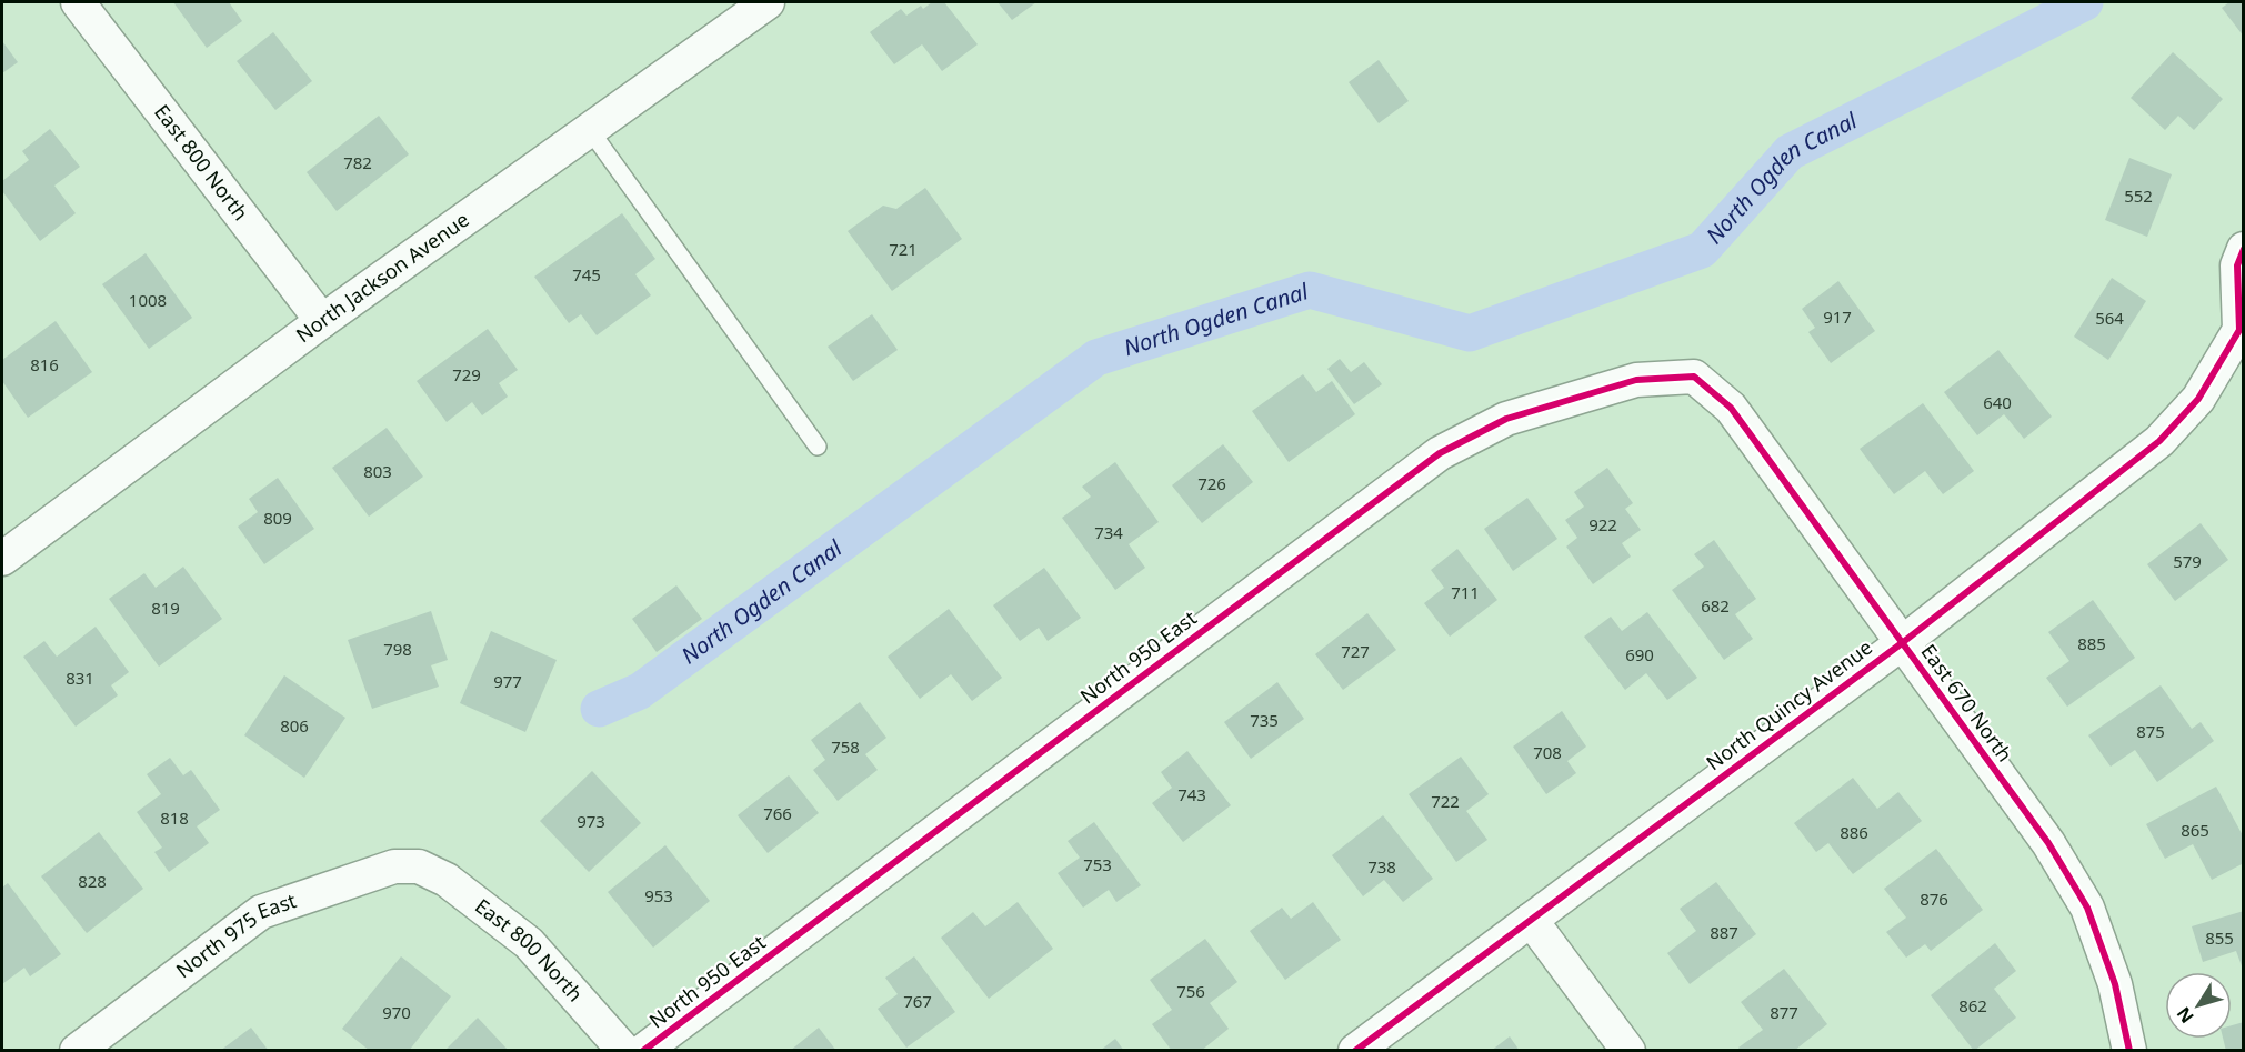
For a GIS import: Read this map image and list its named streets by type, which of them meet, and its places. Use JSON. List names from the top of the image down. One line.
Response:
{"streets":{"street":["East 800 North","North Jackson Avenue","North 950 East","East 670 North","North Quincy Avenue","North 975 East"]},"crossings":[["East 800 North","North Jackson Avenue"],["East 800 North","North 975 East"],["North 950 East","East 670 North"],["East 670 North","North Quincy Avenue"]],"water":["North Ogden Canal"],"house_numbers":["782","552","721","745","1008","917","564","816","729","640","803","726","809","922","734","579","711","682","819","885","798","727","690","831","977","735","806","875","758","708","743","722","766","818","973","865","886","753","738","828","953","876","887","855","756","767","862","970","877"],"north":"bottom left"}
